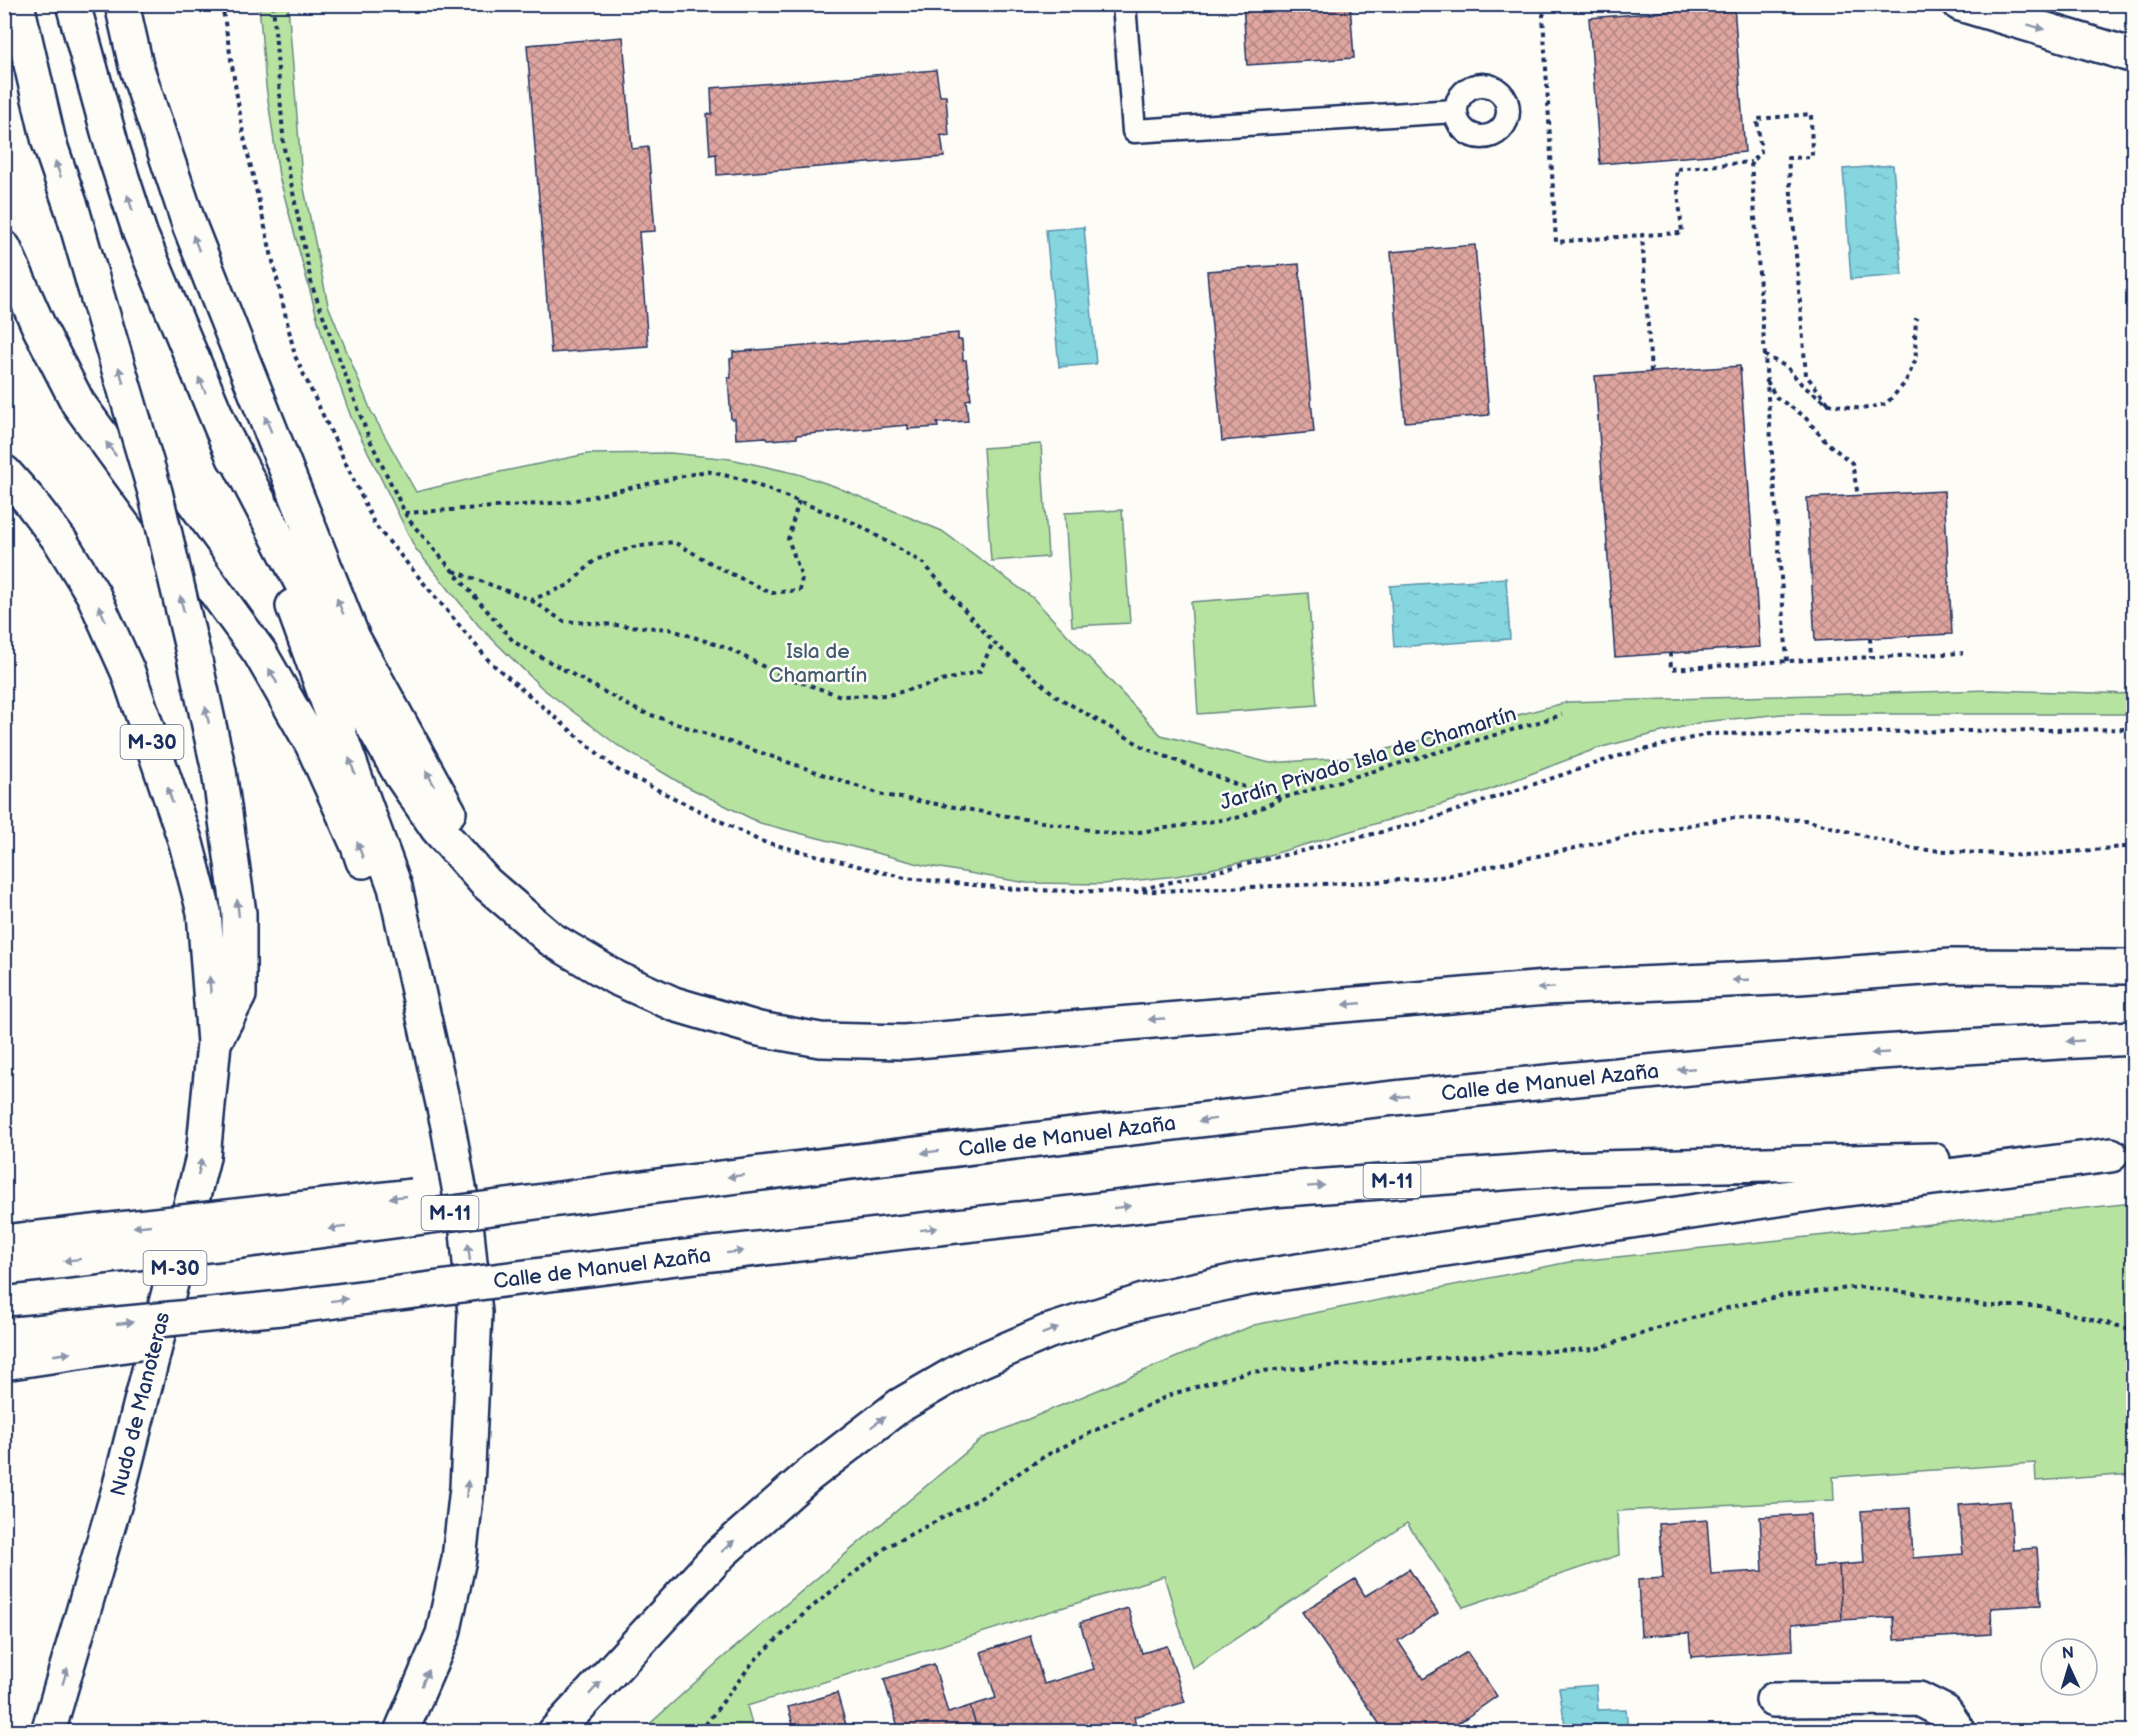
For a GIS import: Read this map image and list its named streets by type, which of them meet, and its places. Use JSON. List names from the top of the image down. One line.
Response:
{"streets":{"main road":["M-30","Calle de Manuel Azaña","M-11","Nudo de Manoteras"],"path":["Jardín Privado Isla de Chamartín"]},"parks":["Isla de Chamartín"],"north":"top"}
